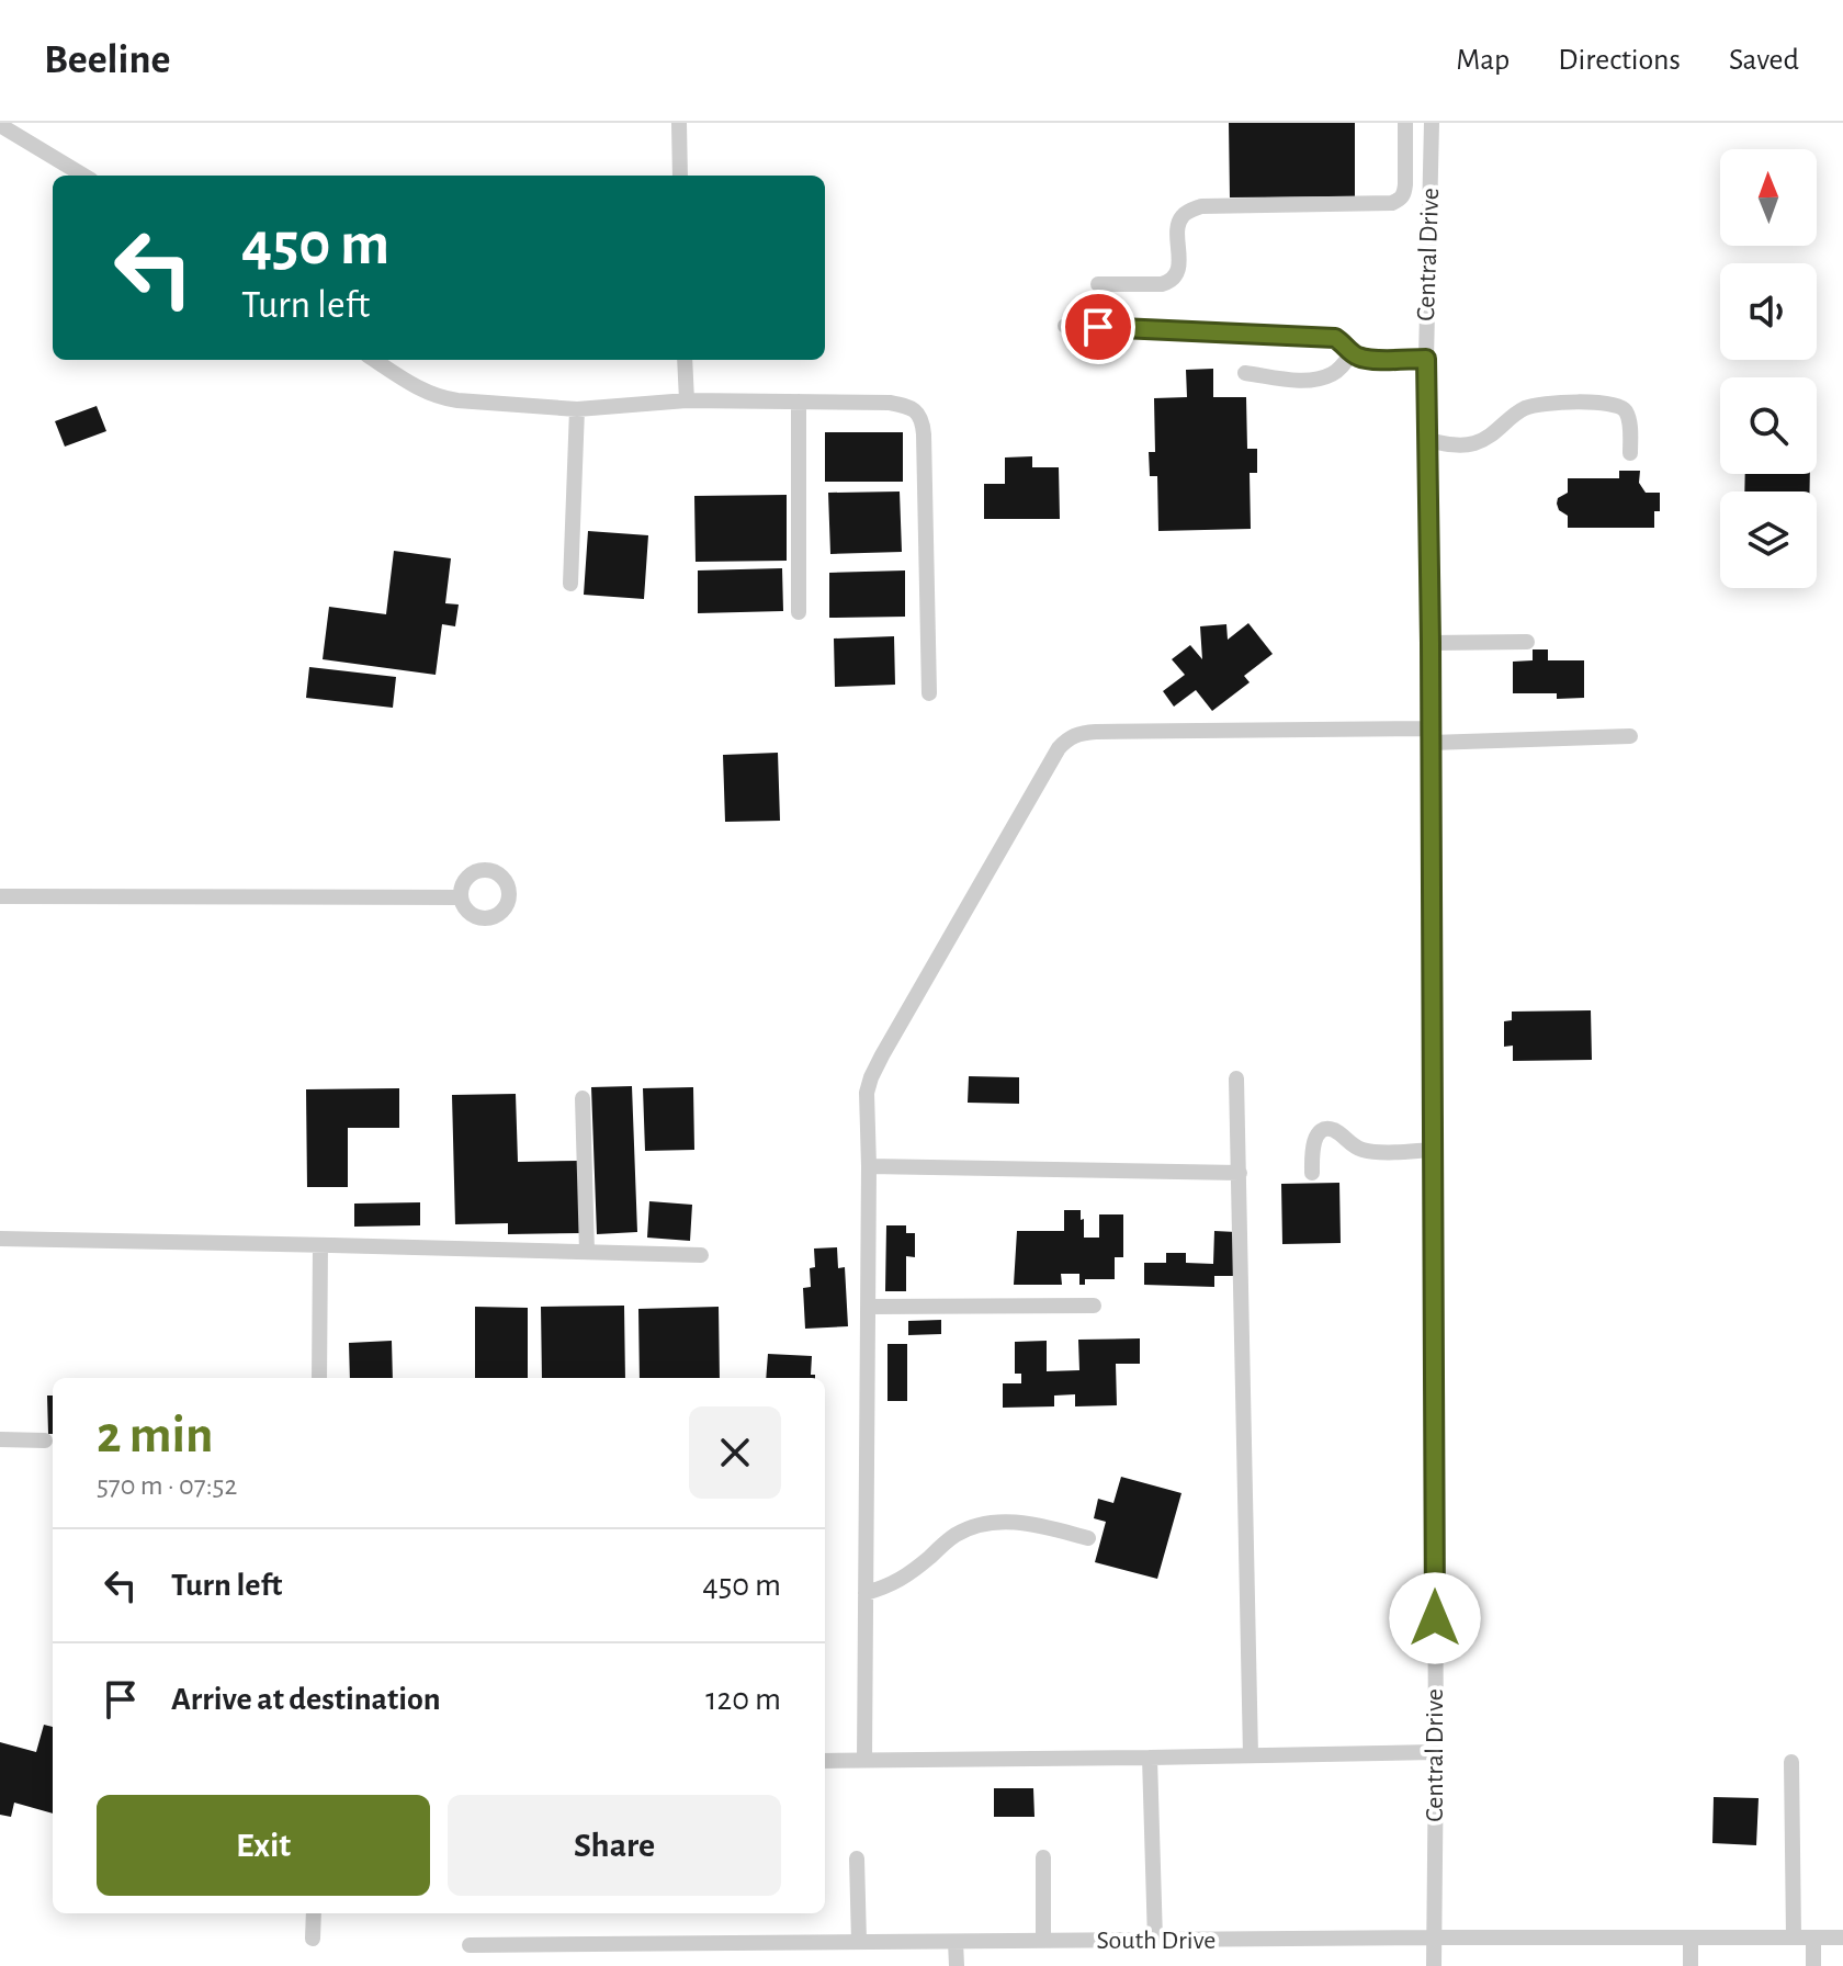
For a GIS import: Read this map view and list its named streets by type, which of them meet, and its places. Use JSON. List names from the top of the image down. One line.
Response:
{"streets":{"street":["Central Drive","South Drive"]},"crossings":[["Central Drive","South Drive"]],"north":"top","page":{"header":"Beeline","nav":["Map","Directions","Saved"],"turn":["450 m","Turn left"],"heading":["2 min","570 m · 07:52"],"list":[{"name":"Turn left","value":"450 m"},{"name":"Arrive at destination","value":"120 m"}],"buttons":["Exit","Share"]}}
